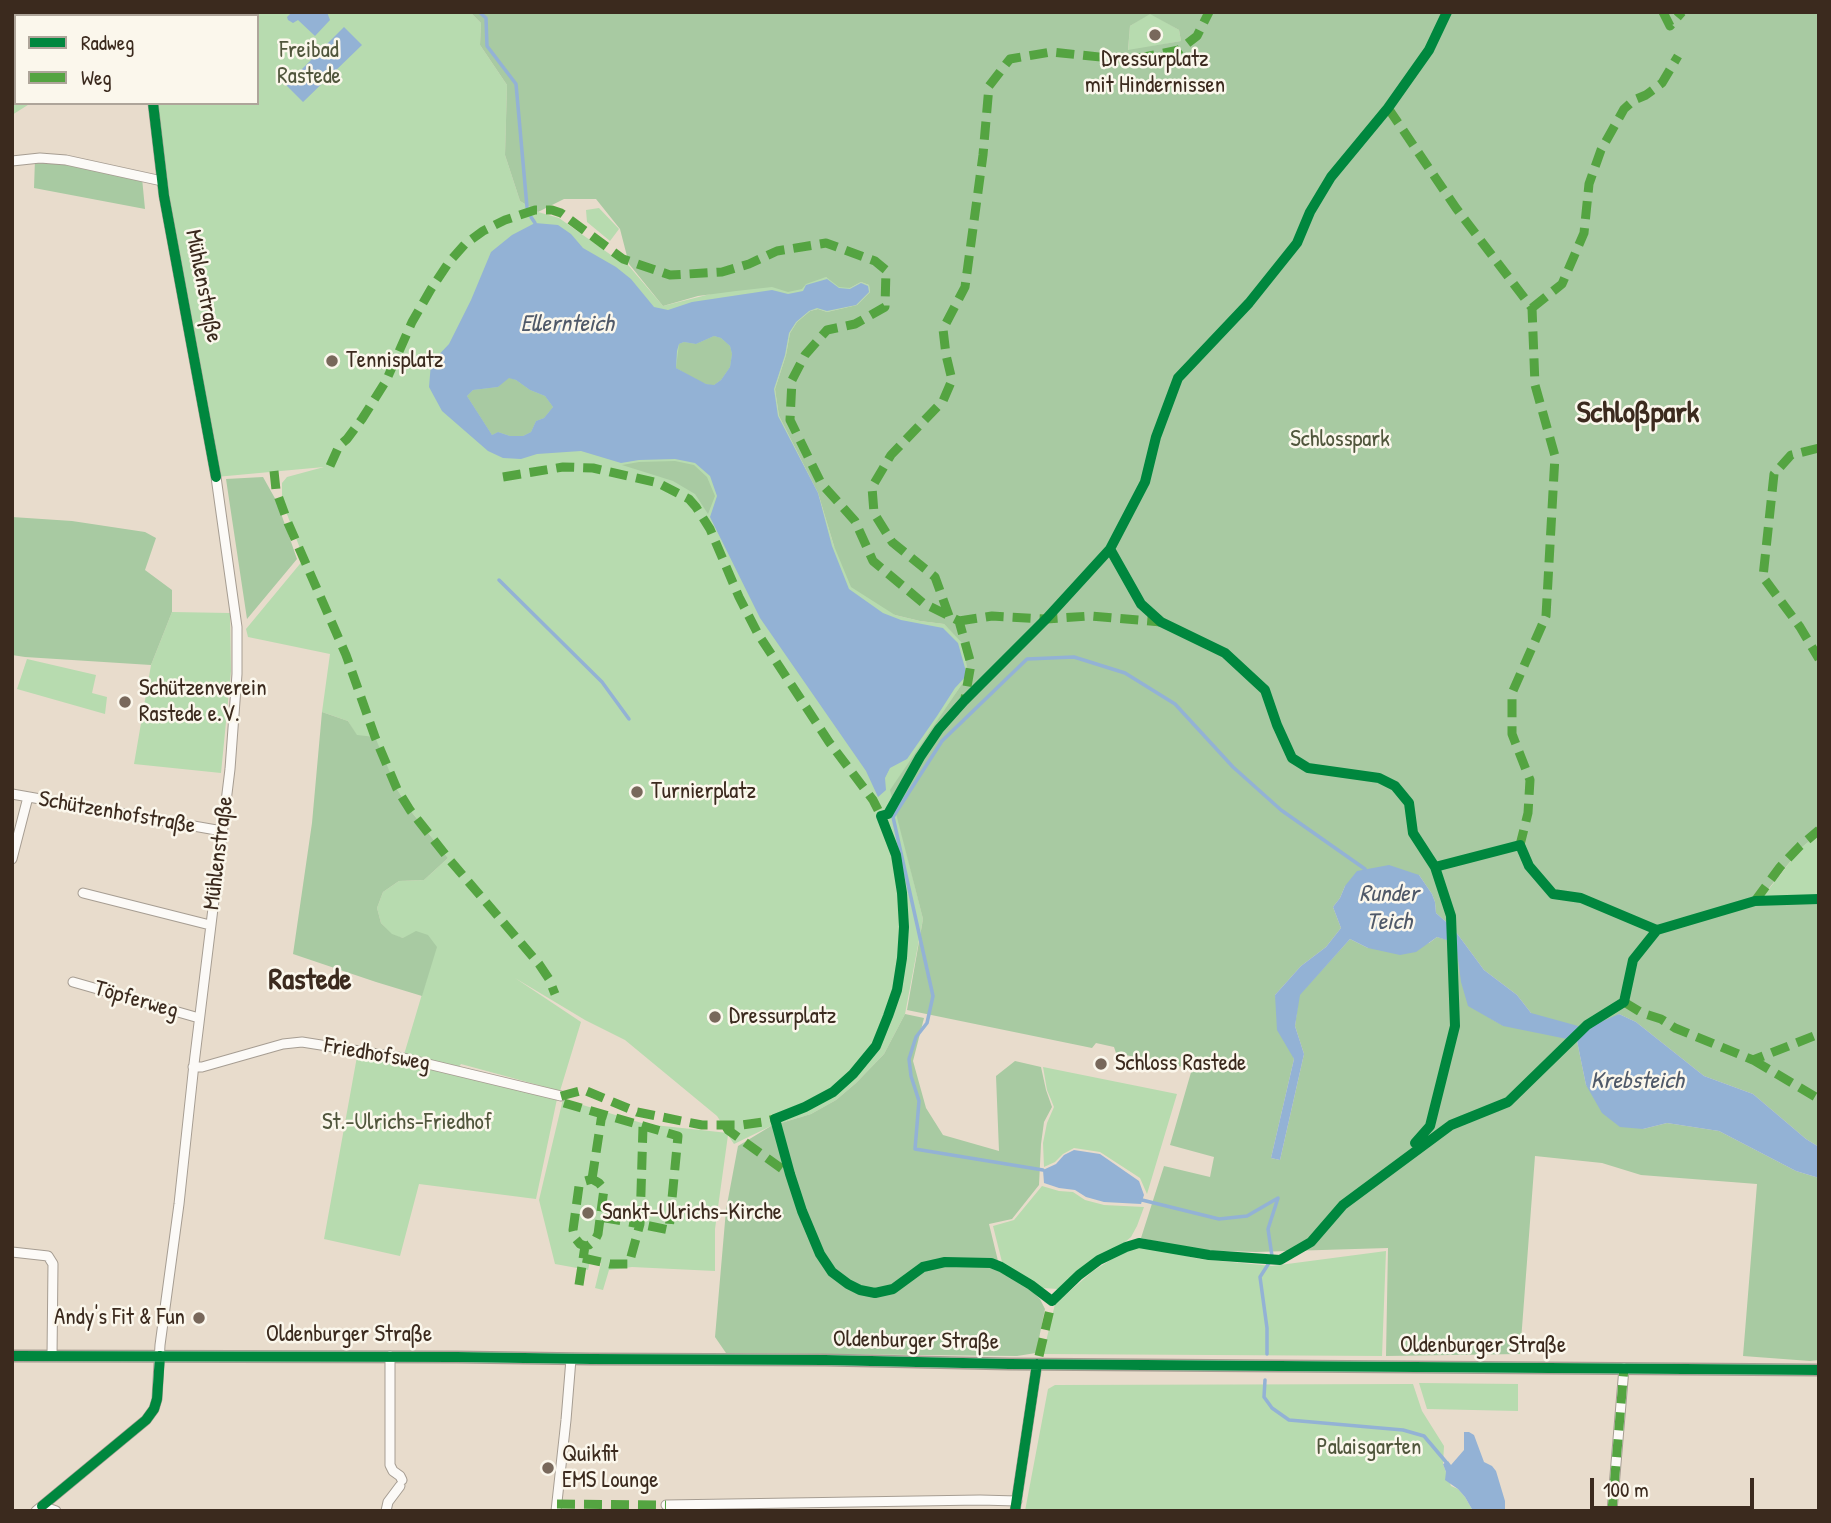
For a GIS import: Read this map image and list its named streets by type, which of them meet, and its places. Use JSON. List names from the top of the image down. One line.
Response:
{"streets":{"street":["Mühlenstraße","Schützenhofstraße","Töpferweg","Friedhofsweg","Oldenburger Straße"]},"crossings":[["Mühlenstraße","Schützenhofstraße"],["Mühlenstraße","Töpferweg"],["Mühlenstraße","Friedhofsweg"],["Mühlenstraße","Oldenburger Straße"]],"districts":["Schloßpark","Rastede"],"water":["Ellernteich","Runder Teich","Krebsteich"],"parks":["Freibad Rastede","Schlosspark","St.-Ulrichs-Friedhof","Palaisgarten"],"places":["Dressurplatz mit Hindernissen","Tennisplatz","Schützenverein Rastede e.V.","Turnierplatz","Dressurplatz","Schloss Rastede","Sankt-Ulrichs-Kirche","Andy's Fit & Fun","Quikfit EMS Lounge"],"legend":["Radweg","Weg"],"scale_bar":"100 m"}
